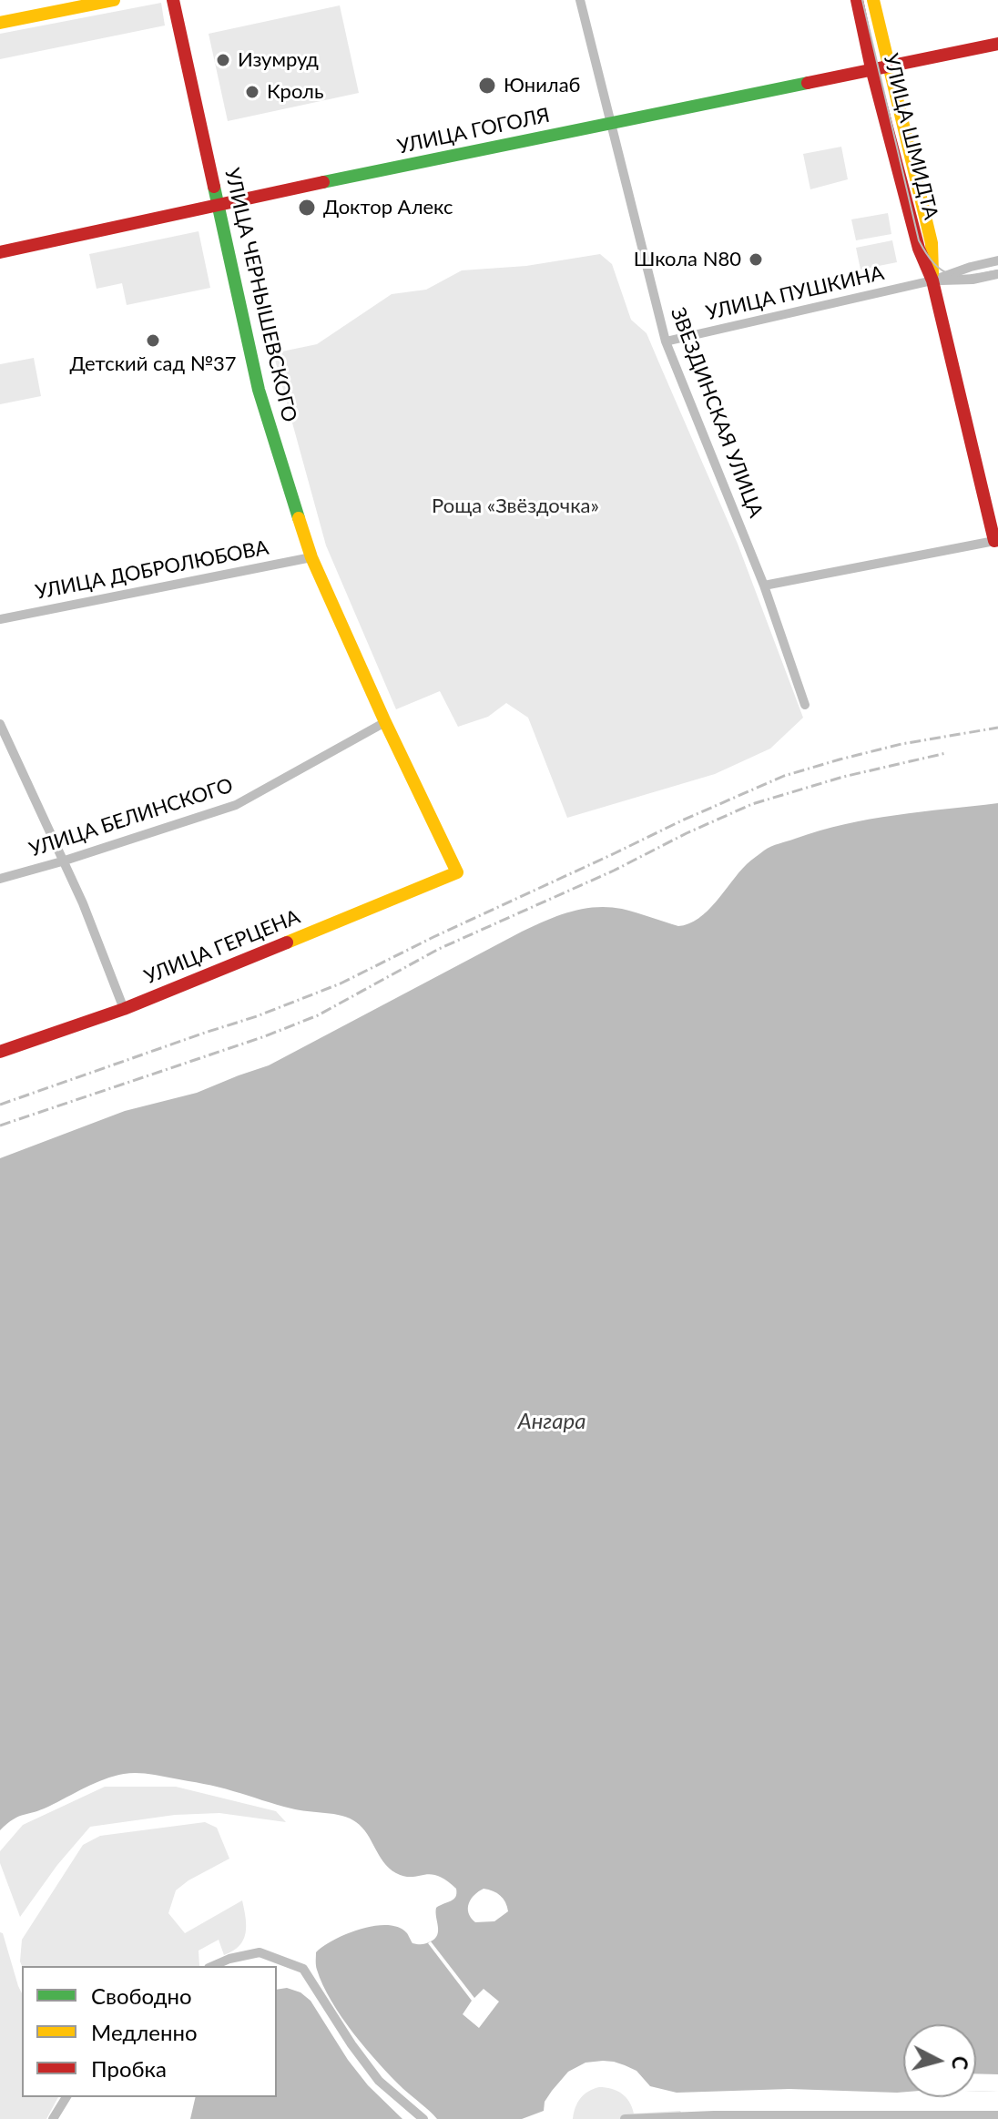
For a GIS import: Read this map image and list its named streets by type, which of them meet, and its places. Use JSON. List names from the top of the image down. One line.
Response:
{"streets":{"street":["УЛИЦА ГОГОЛЯ","УЛИЦА ШМИДТА","УЛИЦА ПУШКИНА","УЛИЦА ЧЕРНЫШЕВСКОГО","ЗВЕЗДИНСКАЯ УЛИЦА","УЛИЦА ДОБРОЛЮБОВА","УЛИЦА БЕЛИНСКОГО","УЛИЦА ГЕРЦЕНА"]},"crossings":[["УЛИЦА ГОГОЛЯ","УЛИЦА ШМИДТА"],["УЛИЦА ГОГОЛЯ","УЛИЦА ЧЕРНЫШЕВСКОГО"],["УЛИЦА ГОГОЛЯ","ЗВЕЗДИНСКАЯ УЛИЦА"],["УЛИЦА ШМИДТА","УЛИЦА ПУШКИНА"],["УЛИЦА ПУШКИНА","ЗВЕЗДИНСКАЯ УЛИЦА"],["УЛИЦА ЧЕРНЫШЕВСКОГО","УЛИЦА ДОБРОЛЮБОВА"],["УЛИЦА ЧЕРНЫШЕВСКОГО","УЛИЦА БЕЛИНСКОГО"],["УЛИЦА ЧЕРНЫШЕВСКОГО","УЛИЦА ГЕРЦЕНА"]],"water":["Ангара"],"parks":["Роща «Звёздочка»"],"places":["Изумруд","Юнилаб","Кроль","Доктор Алекс","Школа N80","Детский сад №37"],"legend":["Свободно","Медленно","Пробка"],"north":"right"}
